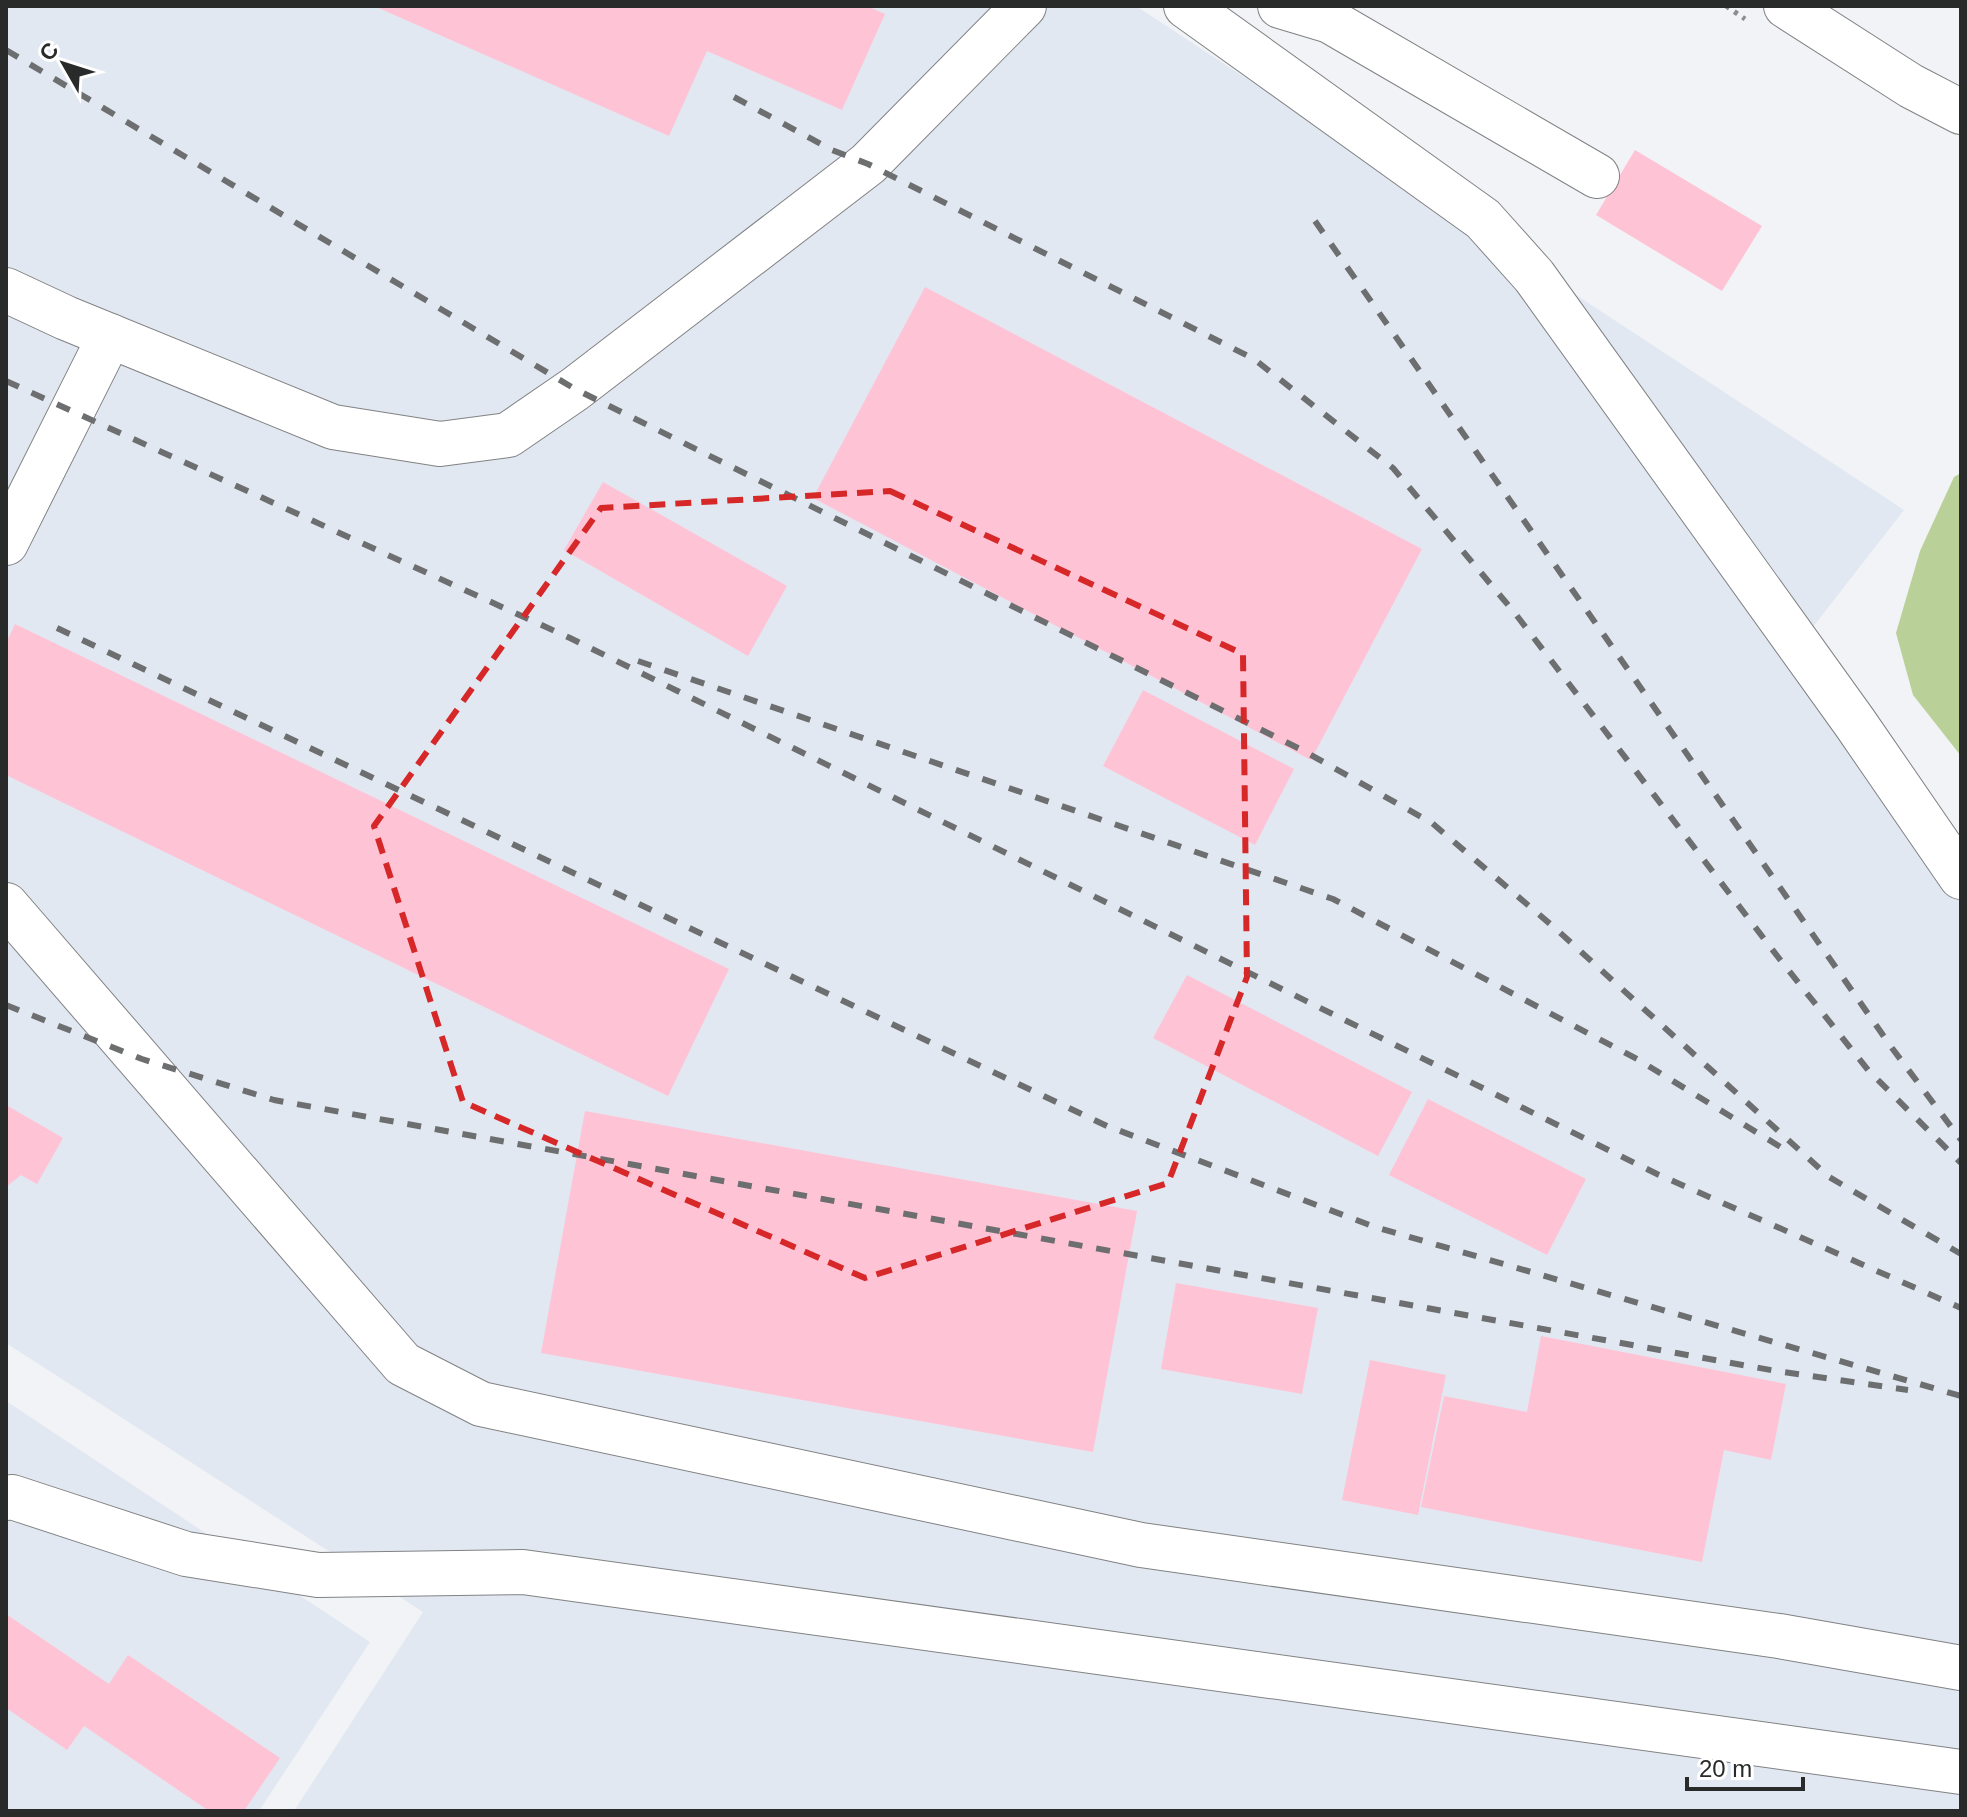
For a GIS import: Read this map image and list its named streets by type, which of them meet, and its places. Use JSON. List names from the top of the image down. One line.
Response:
{"scale_bar":"20 m","north":"top left"}
